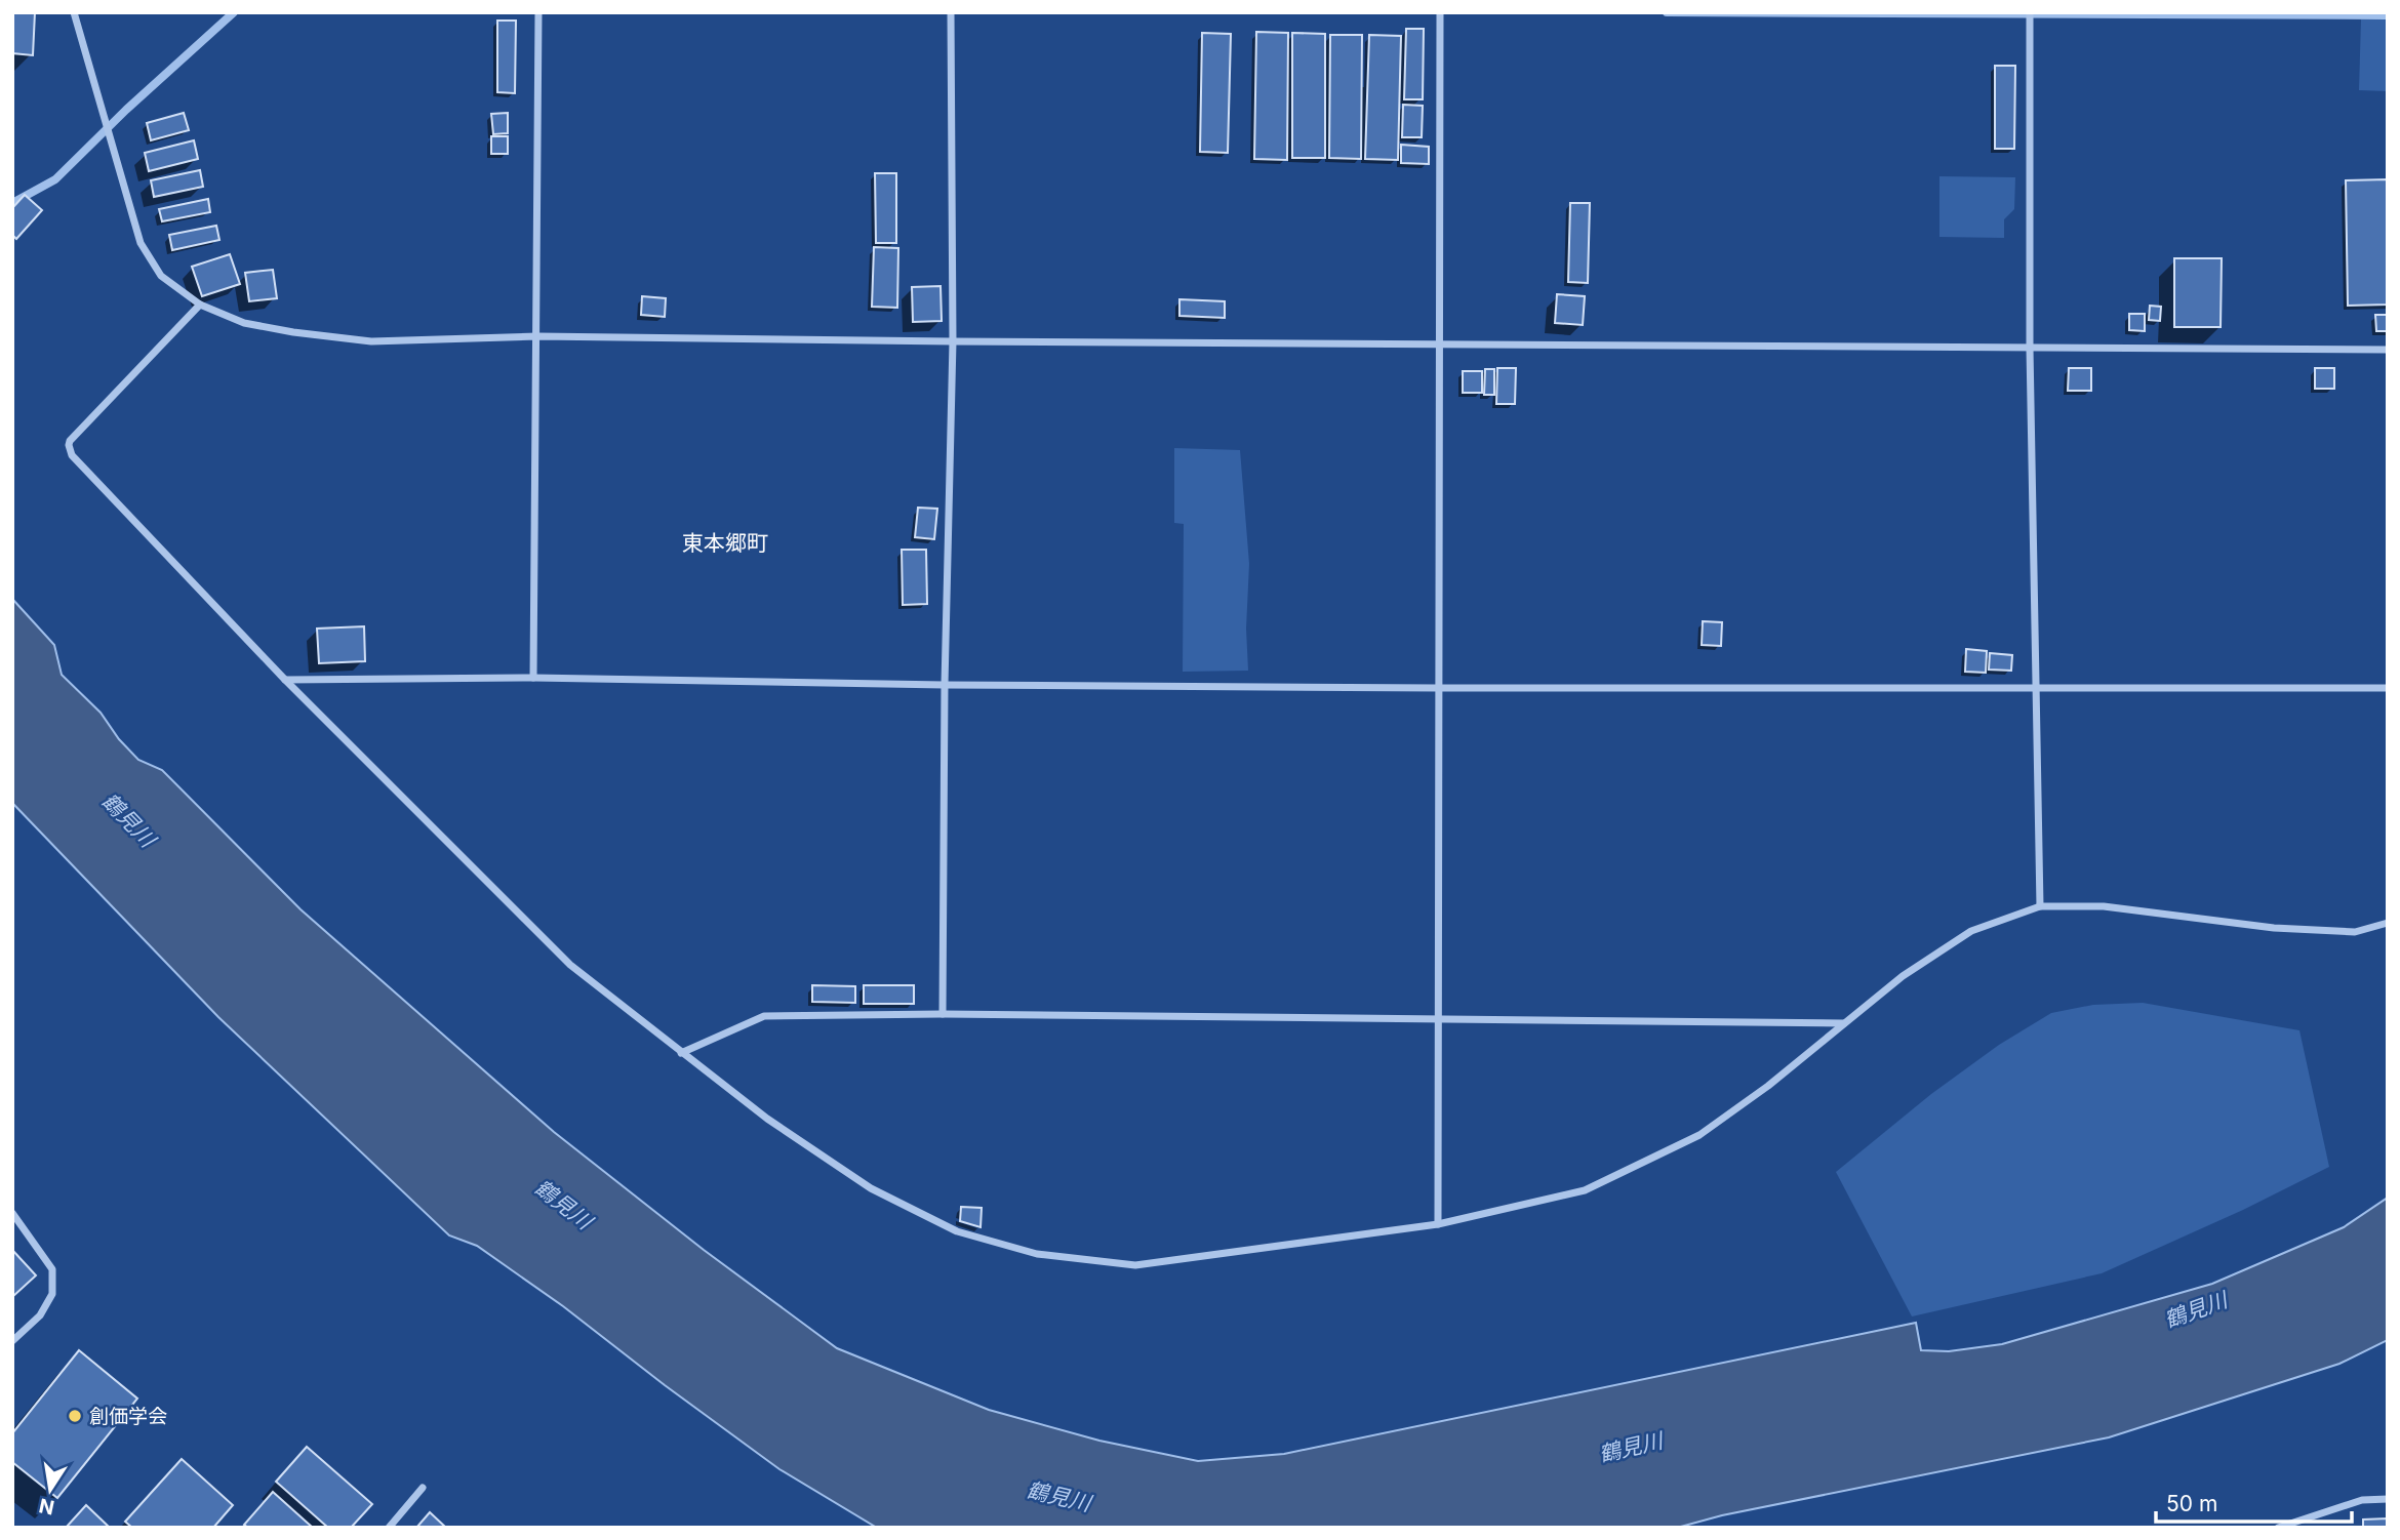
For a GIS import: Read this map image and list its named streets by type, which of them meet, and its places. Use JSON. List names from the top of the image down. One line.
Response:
{"districts":["東本郷町"],"water":["鶴見川"],"places":["創価学会"],"scale_bar":"50 m","north":"bottom"}
